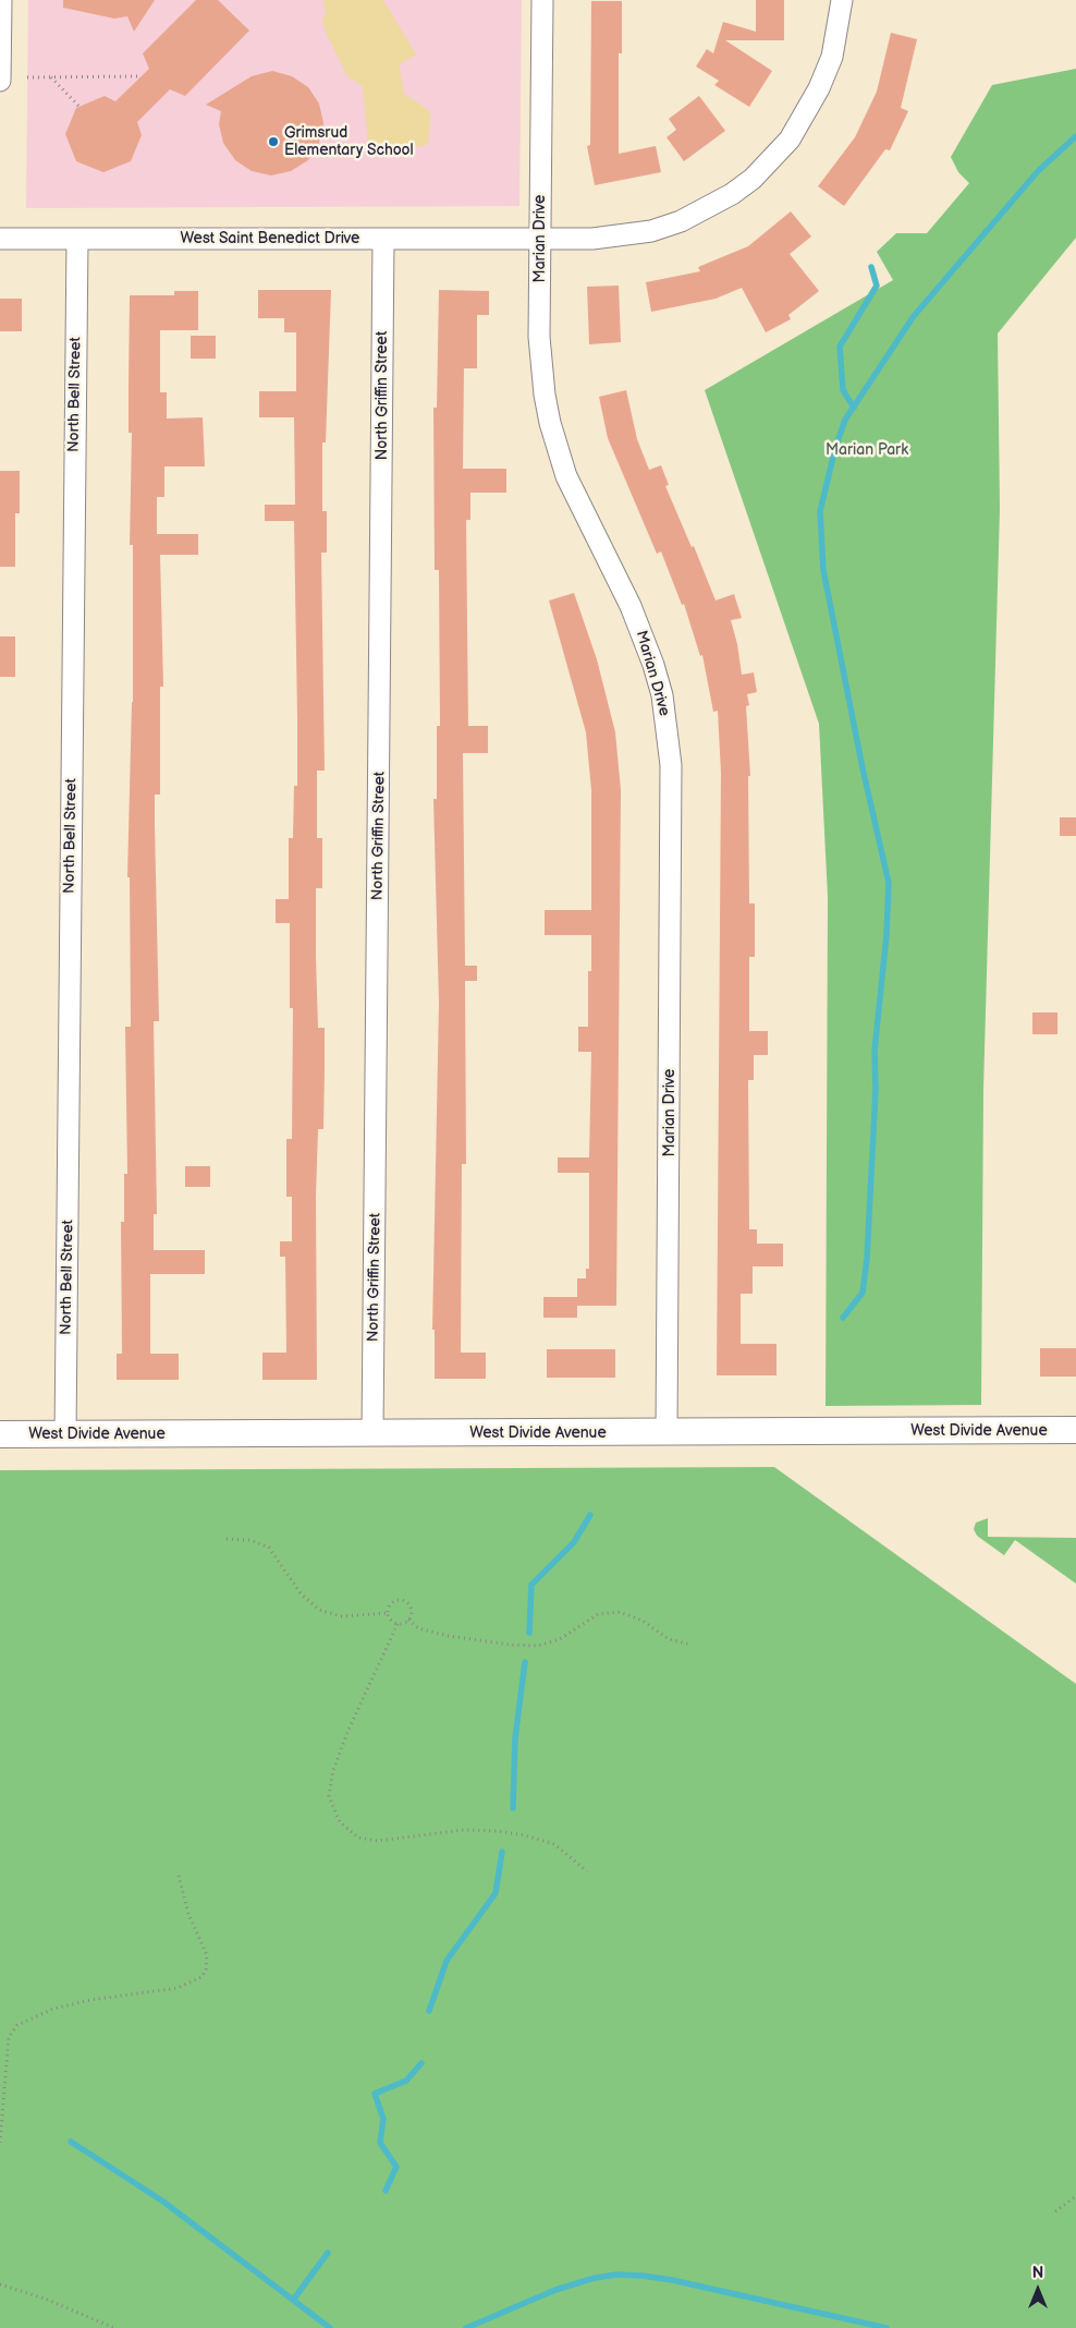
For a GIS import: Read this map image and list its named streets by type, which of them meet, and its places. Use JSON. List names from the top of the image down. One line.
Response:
{"streets":{"street":["West Saint Benedict Drive","Marian Drive","North Bell Street","North Griffin Street","West Divide Avenue"]},"crossings":[["West Saint Benedict Drive","Marian Drive"],["West Saint Benedict Drive","North Bell Street"],["West Saint Benedict Drive","North Griffin Street"],["Marian Drive","West Divide Avenue"],["North Bell Street","West Divide Avenue"],["North Griffin Street","West Divide Avenue"]],"parks":["Marian Park"],"places":["Grimsrud Elementary School"],"north":"top"}
